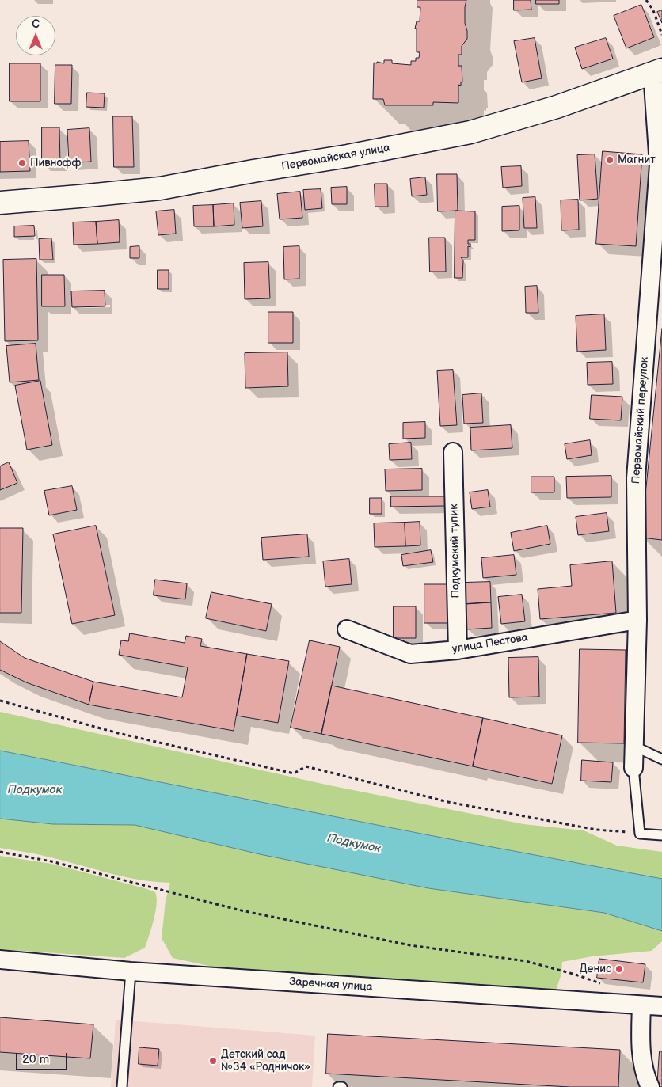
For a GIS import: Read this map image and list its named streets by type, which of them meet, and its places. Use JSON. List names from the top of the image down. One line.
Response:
{"streets":{"street":["Первомайская улица","Первомайский переулок","Подкумский тупик","улица Пестова","Заречная улица"]},"crossings":[["Первомайская улица","Первомайский переулок"],["Первомайский переулок","улица Пестова"],["Подкумский тупик","улица Пестова"]],"water":["Подкумок"],"places":["Магнит","Пивнофф","Денис","Детский сад №34 «Родничок»"],"scale_bar":"20 m","north":"top"}
